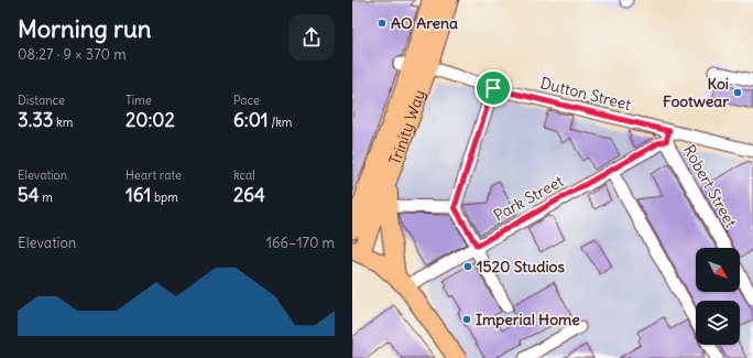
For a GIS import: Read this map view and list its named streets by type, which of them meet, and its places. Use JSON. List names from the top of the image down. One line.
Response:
{"streets":{"highway":["Trinity Way"],"street":["Dutton Street","Robert Street","Park Street"]},"crossings":[["Dutton Street","Trinity Way"],["Dutton Street","Robert Street"],["Dutton Street","Park Street"],["Robert Street","Park Street"]],"places":["AO Arena","Koi Footwear","1520 Studios","Imperial Home"],"north":"bottom right","page":{"heading":["Morning run","08:27 · 9 × 370 m"],"stats":[["Distance","3.33 km"],["Time","20:02"],["Pace","6:01 /km"],["Elevation","54 m"],["Heart rate","161 bpm"],["kcal","264"]],"chart":["Elevation","166–170 m"]}}
